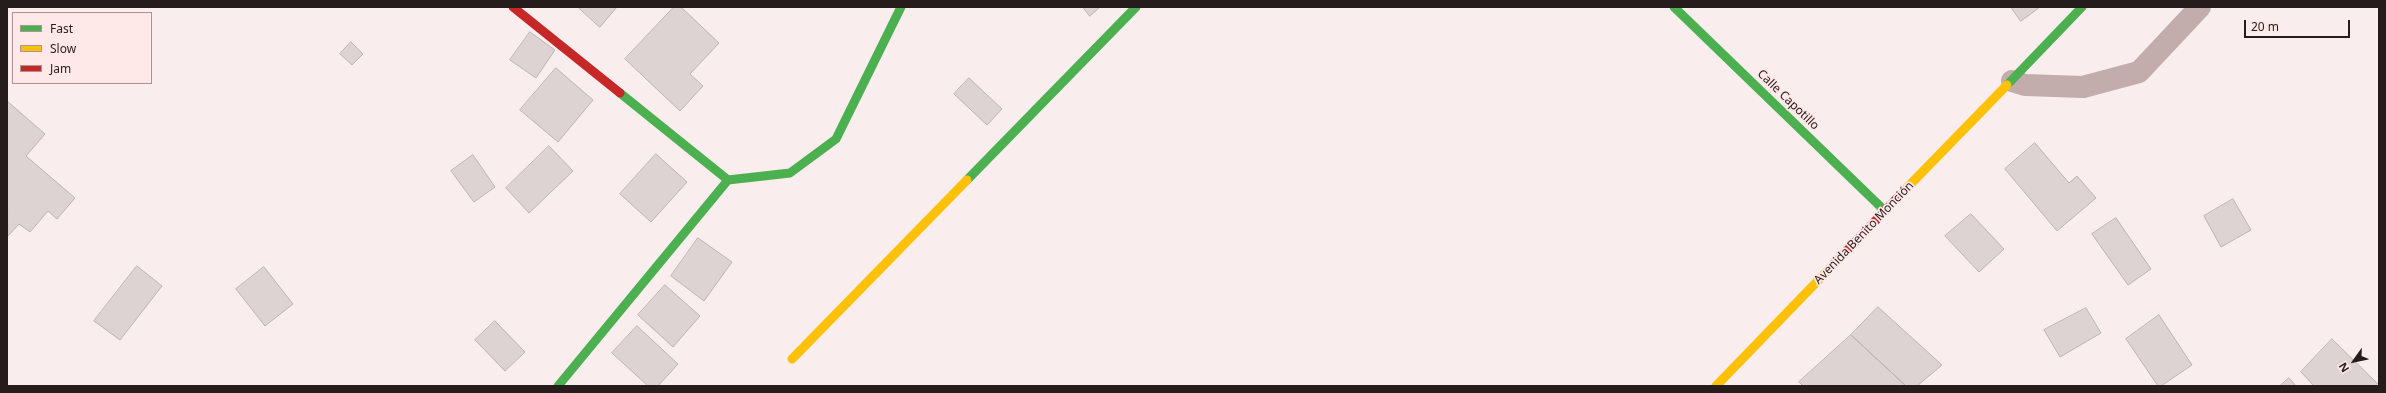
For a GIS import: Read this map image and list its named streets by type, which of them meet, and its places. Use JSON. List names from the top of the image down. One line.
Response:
{"streets":{"street":["Calle Capotillo","Avenida Benito Monción"]},"crossings":[["Calle Capotillo","Avenida Benito Monción"]],"legend":["Fast","Slow","Jam"],"scale_bar":"20 m","north":"bottom left"}
